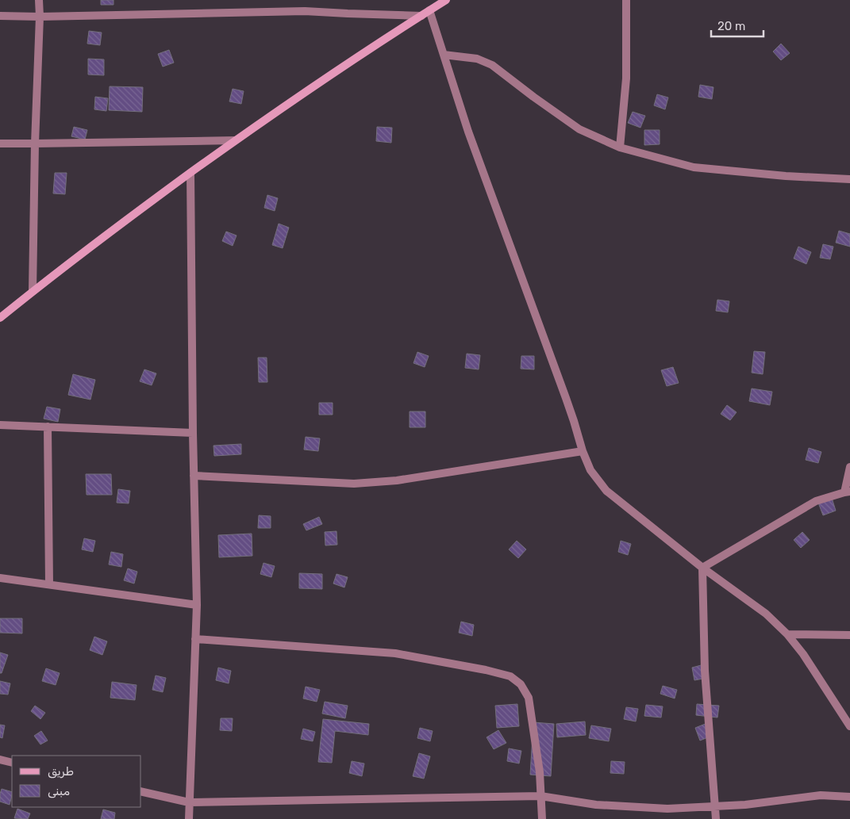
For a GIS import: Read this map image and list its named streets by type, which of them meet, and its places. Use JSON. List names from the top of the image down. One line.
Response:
{"legend":["طريق","مبنى"],"scale_bar":"20 m"}
